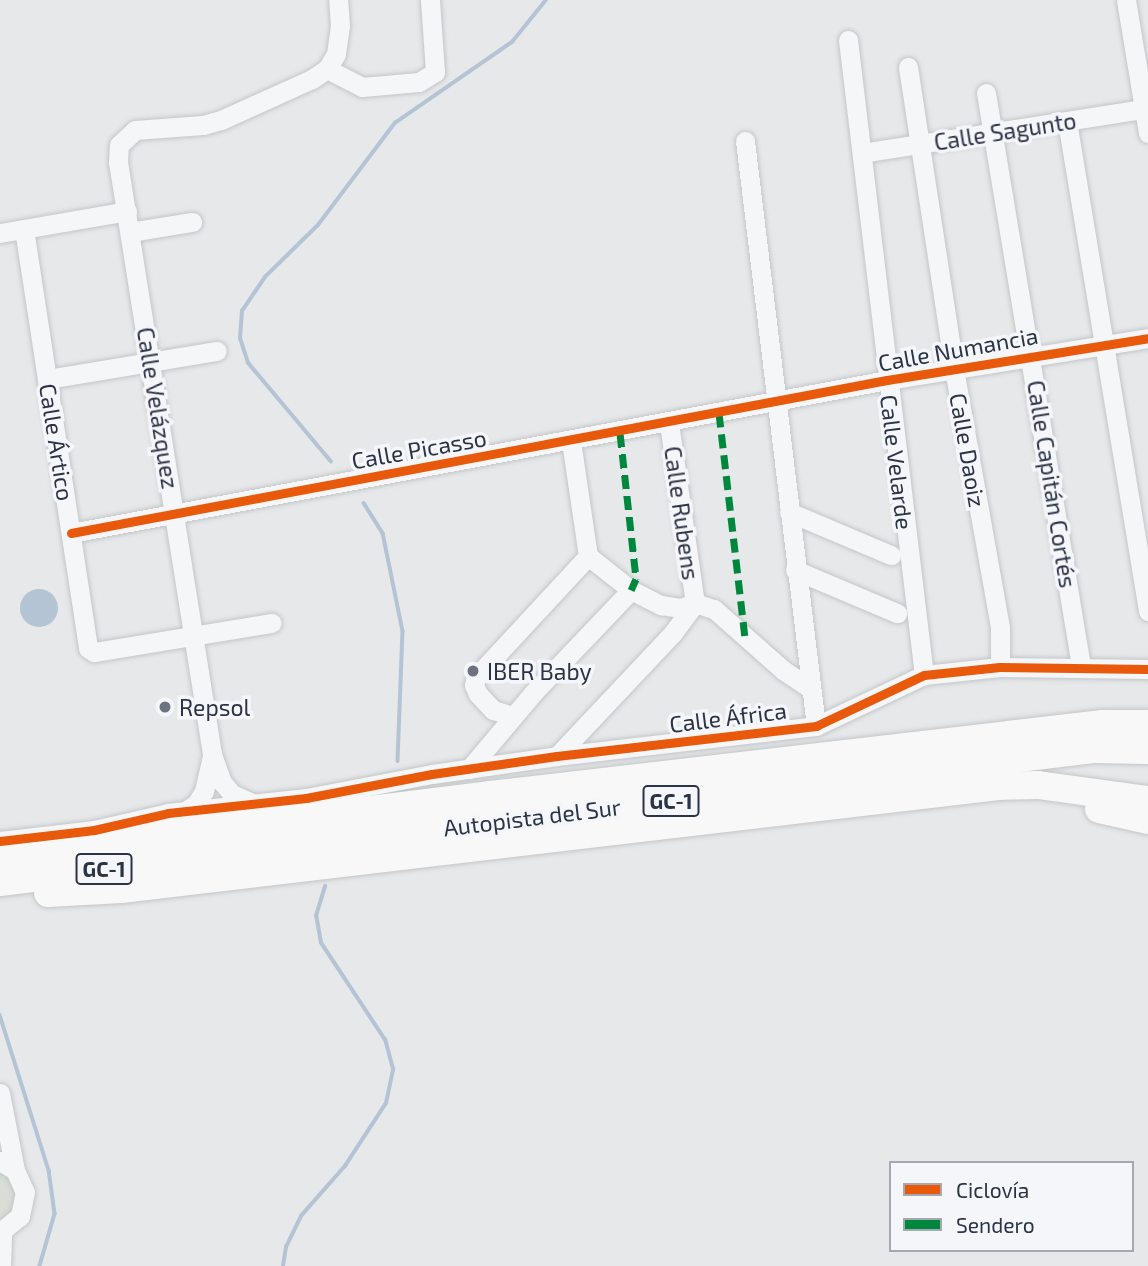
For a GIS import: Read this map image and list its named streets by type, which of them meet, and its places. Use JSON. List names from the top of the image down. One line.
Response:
{"streets":{"highway":["GC-1","Autopista del Sur"],"street":["Calle Sagunto","Calle Numancia","Calle Velázquez","Calle Ártico","Calle Picasso","Calle Daoiz","Calle Velarde","Calle Capitán Cortés","Calle Rubens","Calle África"]},"crossings":[["Calle Sagunto","Calle Daoiz"],["Calle Sagunto","Calle Velarde"],["Calle Sagunto","Calle Capitán Cortés"],["Calle Numancia","Calle Picasso"],["Calle Numancia","Calle Daoiz"],["Calle Numancia","Calle Velarde"],["Calle Numancia","Calle Capitán Cortés"],["Calle Velázquez","Calle Ártico"],["Calle Velázquez","Calle Picasso"],["Calle Velázquez","Calle África"],["Calle Ártico","Calle Picasso"],["Calle Picasso","Calle Rubens"],["Calle Daoiz","Calle África"],["Calle Velarde","Calle África"],["Calle Capitán Cortés","Calle África"],["Calle África","Autopista del Sur"]],"places":["IBER Baby","Repsol"],"legend":["Ciclovía","Sendero"]}
